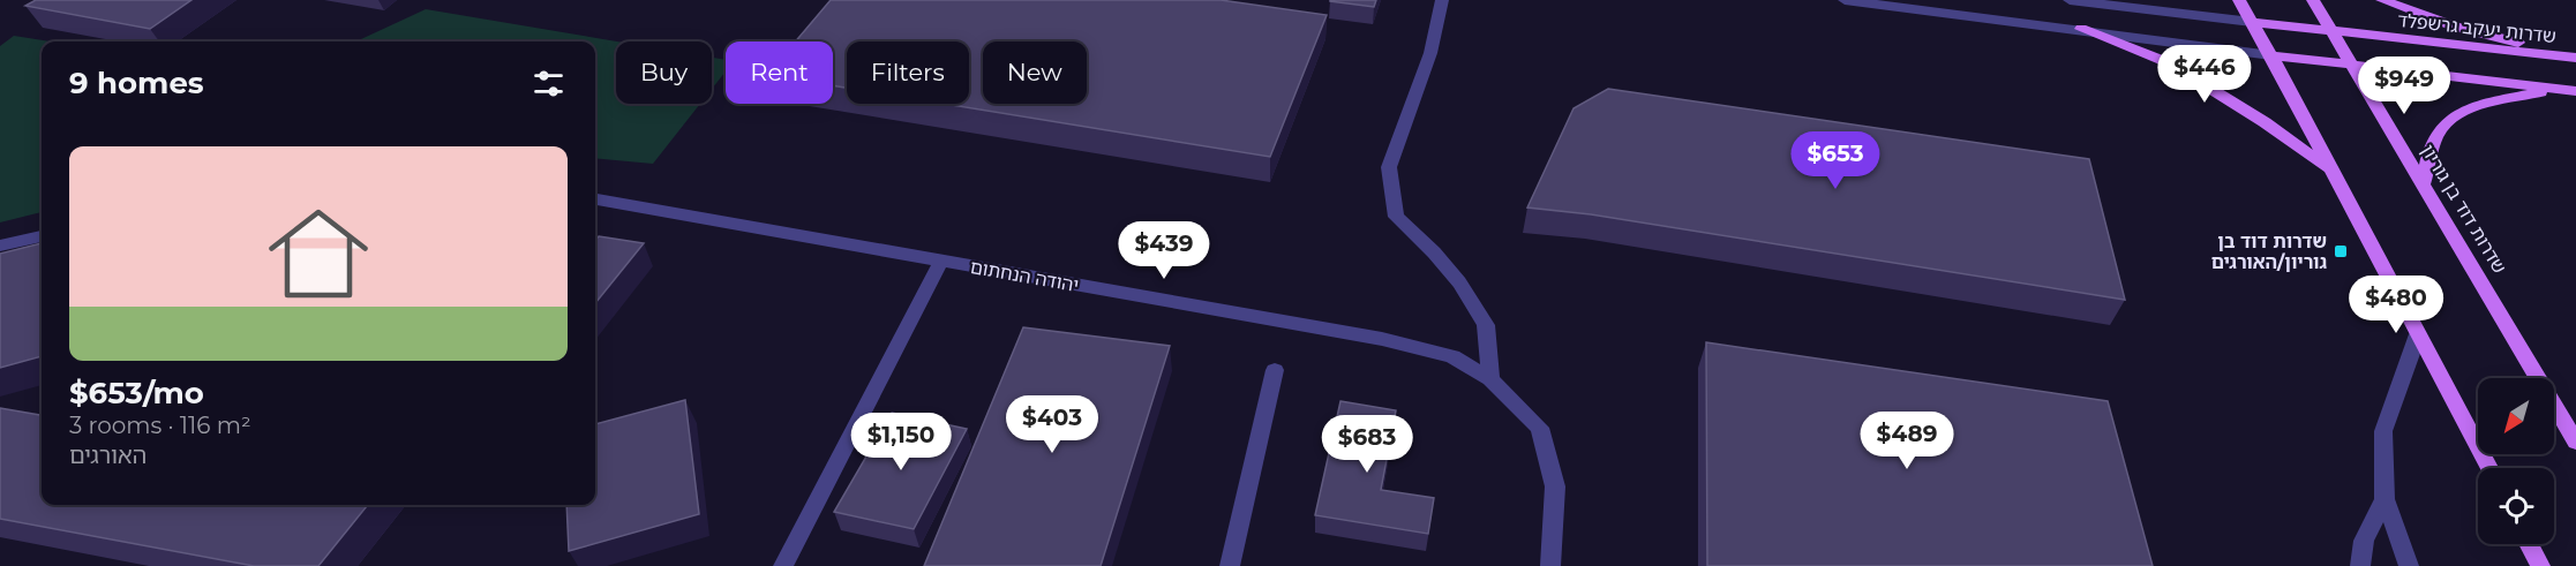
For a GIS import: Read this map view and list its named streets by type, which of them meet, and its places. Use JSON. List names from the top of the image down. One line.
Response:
{"streets":{"main road":["שדרות יעקב גרשפלד","שדרות דוד בן גוריון"],"street":["יהודה הנחתום"]},"crossings":[["שדרות יעקב גרשפלד","שדרות דוד בן גוריון"]],"places":{"transit":["שדרות דוד בן גוריון/האורגים"]},"north":"bottom left","page":{"chip":["Buy","Rent","Filters","New"],"heading":"9 homes","price":["$446","$949","$653","$439","$480","$403","$489","$1,150","$683"],"list":[{"name":"$653/mo","note":"3 rooms · 116 m² · האורגים"}]}}
